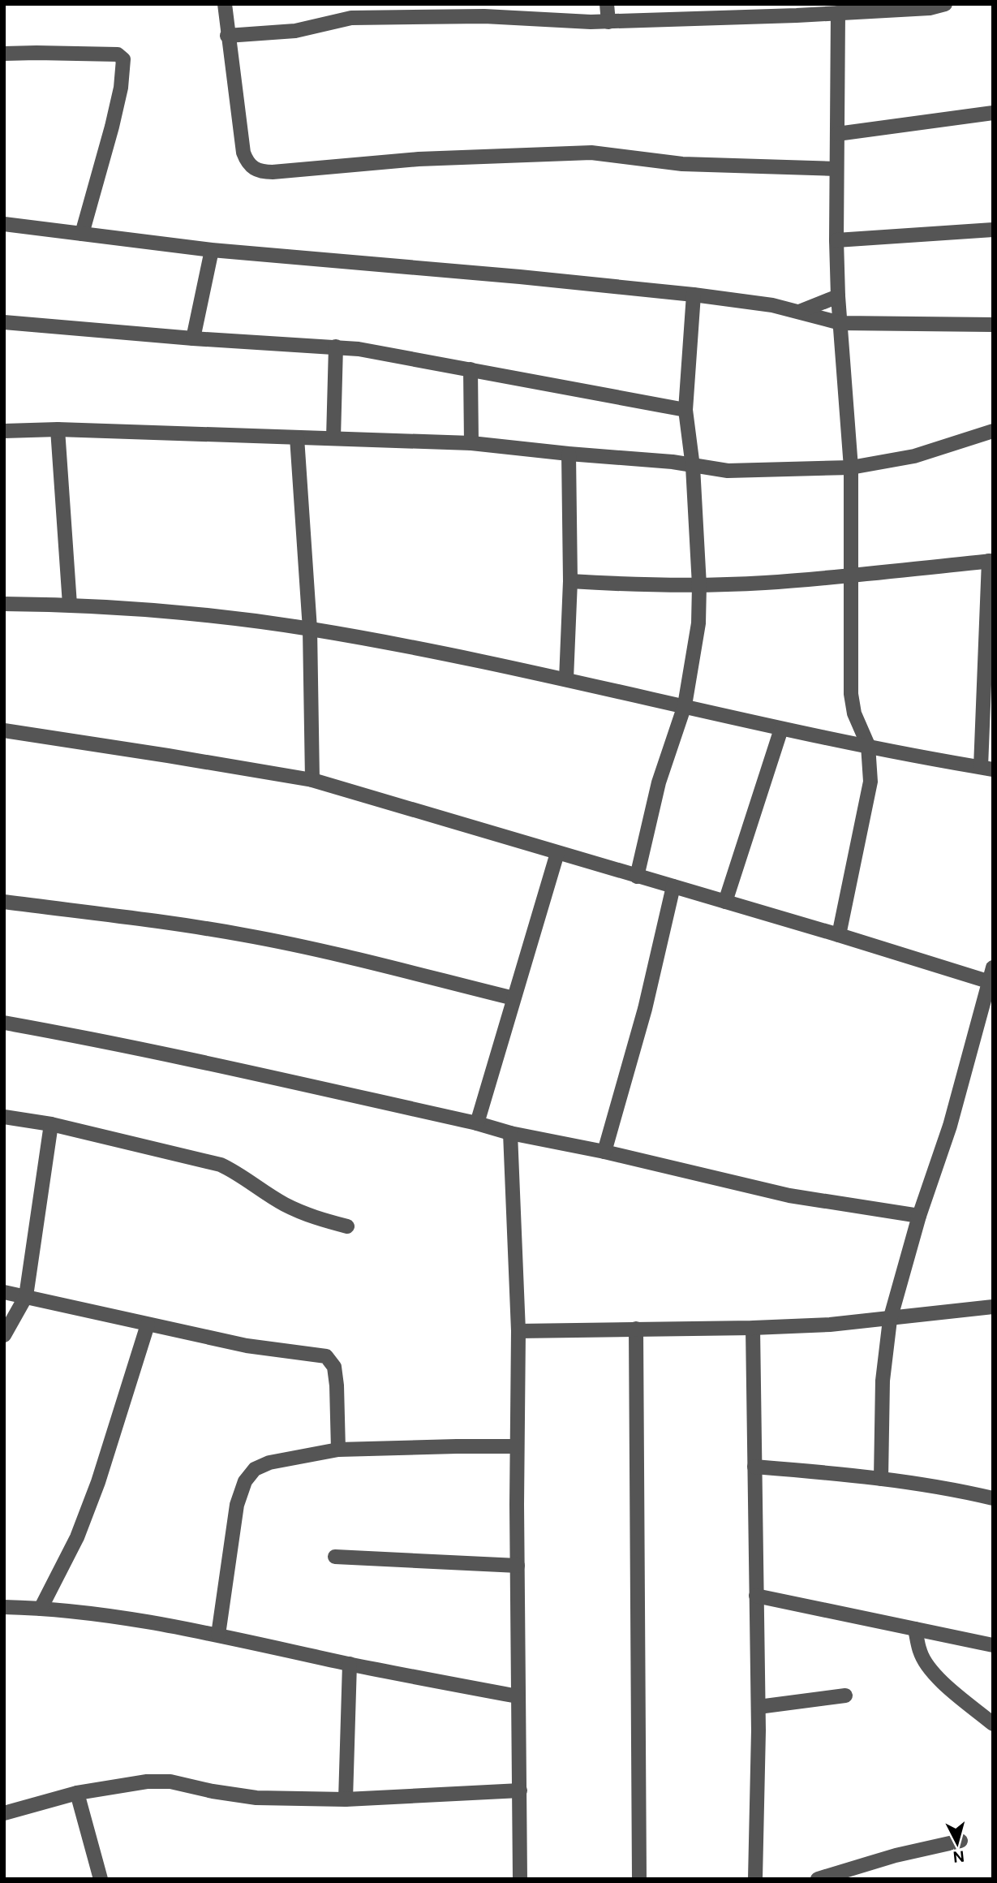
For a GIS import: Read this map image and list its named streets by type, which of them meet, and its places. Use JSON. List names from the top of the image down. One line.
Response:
{"north":"bottom"}
